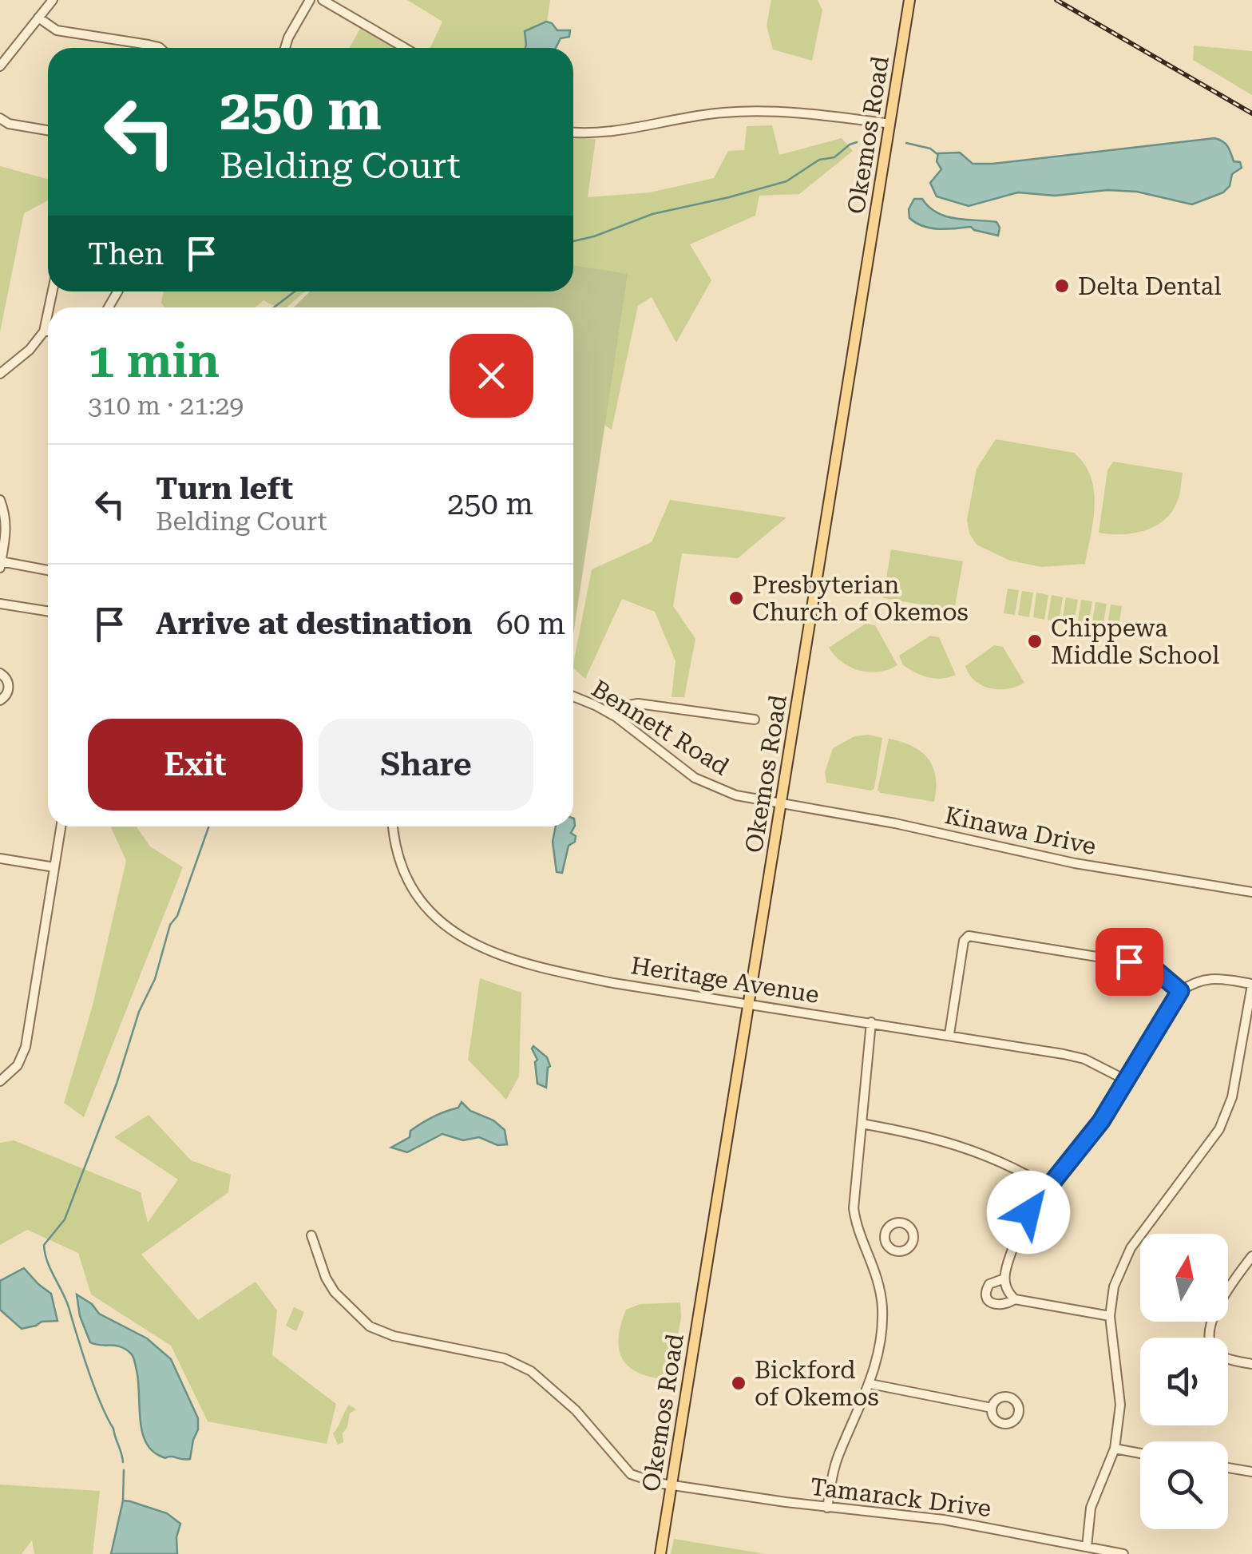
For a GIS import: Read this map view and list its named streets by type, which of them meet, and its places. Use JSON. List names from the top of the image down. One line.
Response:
{"streets":{"main road":["Okemos Road"],"street":["Bennett Road","Kinawa Drive","Heritage Avenue","Tamarack Drive"]},"crossings":[["Okemos Road","Bennett Road"],["Okemos Road","Kinawa Drive"],["Okemos Road","Heritage Avenue"],["Okemos Road","Tamarack Drive"],["Bennett Road","Kinawa Drive"]],"places":["Delta Dental","Presbyterian Church of Okemos","Chippewa Middle School","Bickford of Okemos"],"north":"top","page":{"turn":["250 m","Belding Court"],"then":"Then","heading":["1 min","310 m · 21:29"],"list":[{"name":"Turn left","note":"Belding Court","value":"250 m"},{"name":"Arrive at destination","value":"60 m"}],"buttons":["Exit","Share"]}}
